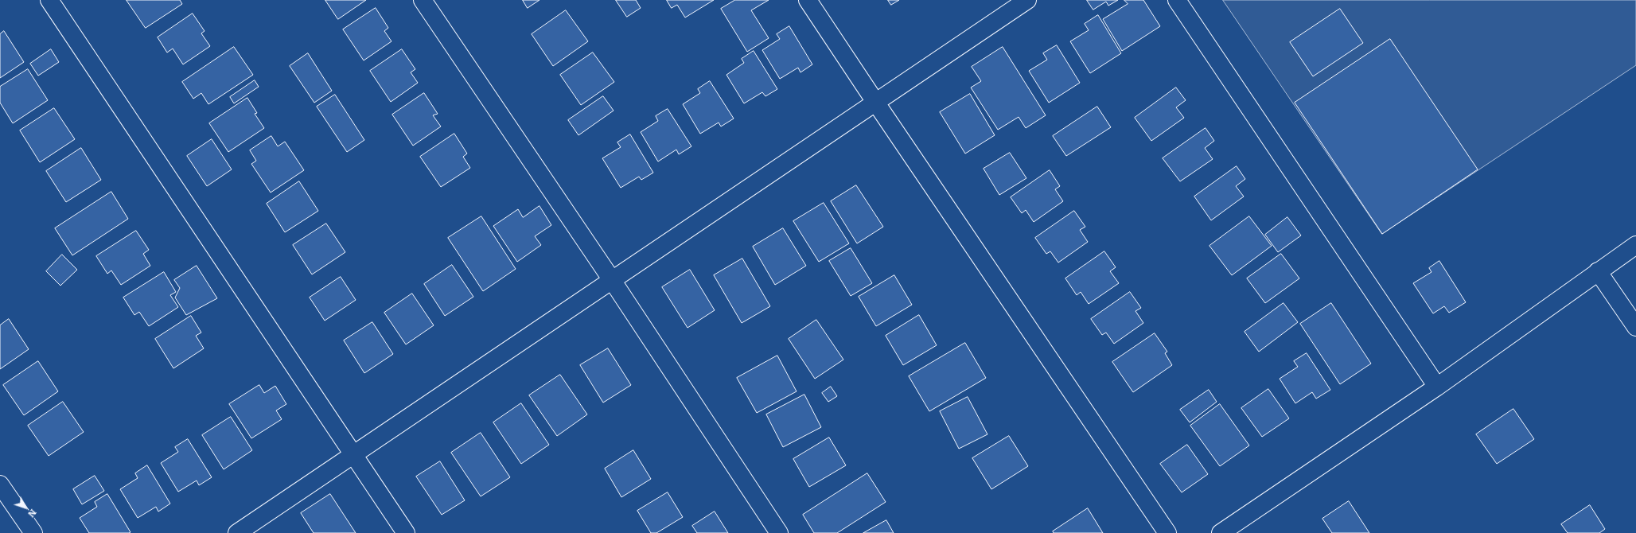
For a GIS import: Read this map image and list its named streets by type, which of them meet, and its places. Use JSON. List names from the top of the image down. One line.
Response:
{"north":"bottom right"}
